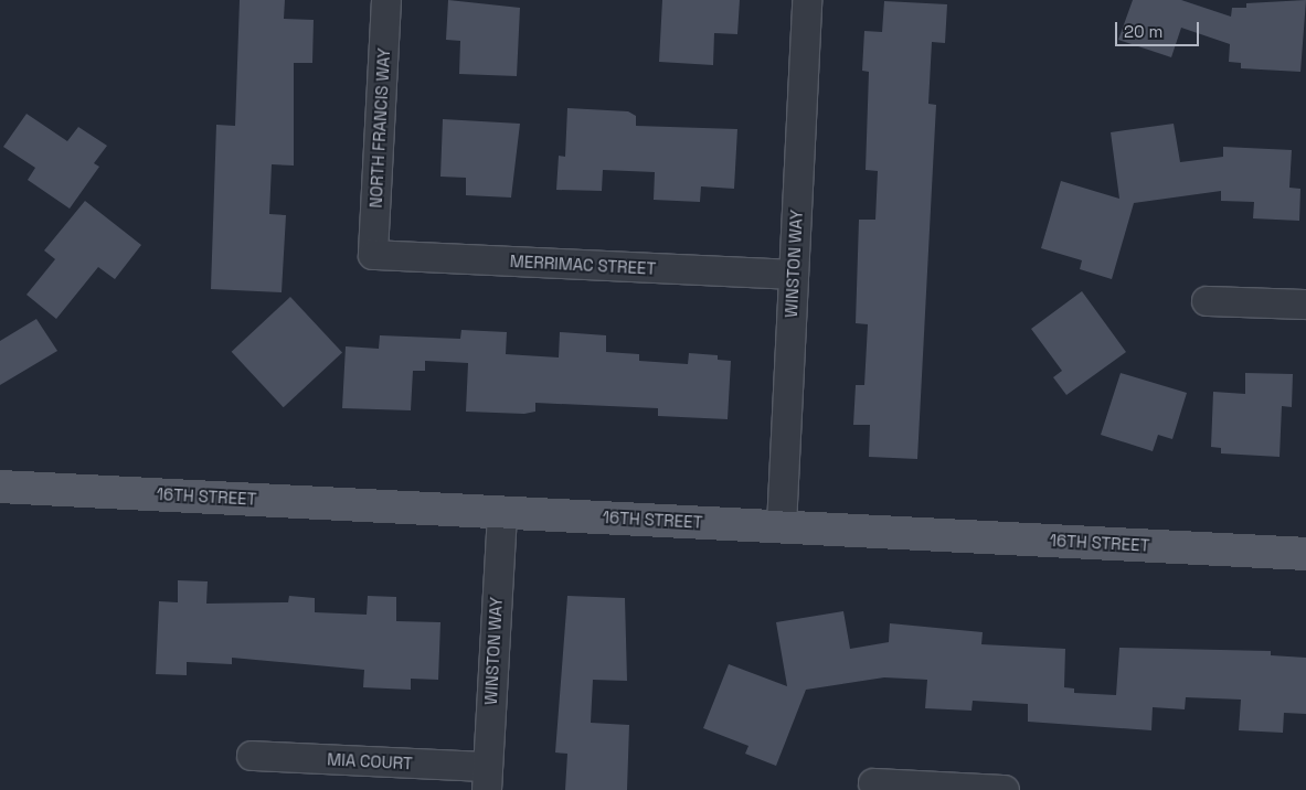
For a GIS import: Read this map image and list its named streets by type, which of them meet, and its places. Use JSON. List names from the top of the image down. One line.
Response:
{"streets":{"main road":["16TH STREET"],"street":["NORTH FRANCIS WAY","WINSTON WAY","MERRIMAC STREET","MIA COURT"]},"crossings":[["NORTH FRANCIS WAY","MERRIMAC STREET"],["WINSTON WAY","MERRIMAC STREET"],["WINSTON WAY","16TH STREET"],["WINSTON WAY","MIA COURT"]],"scale_bar":"20 m"}
